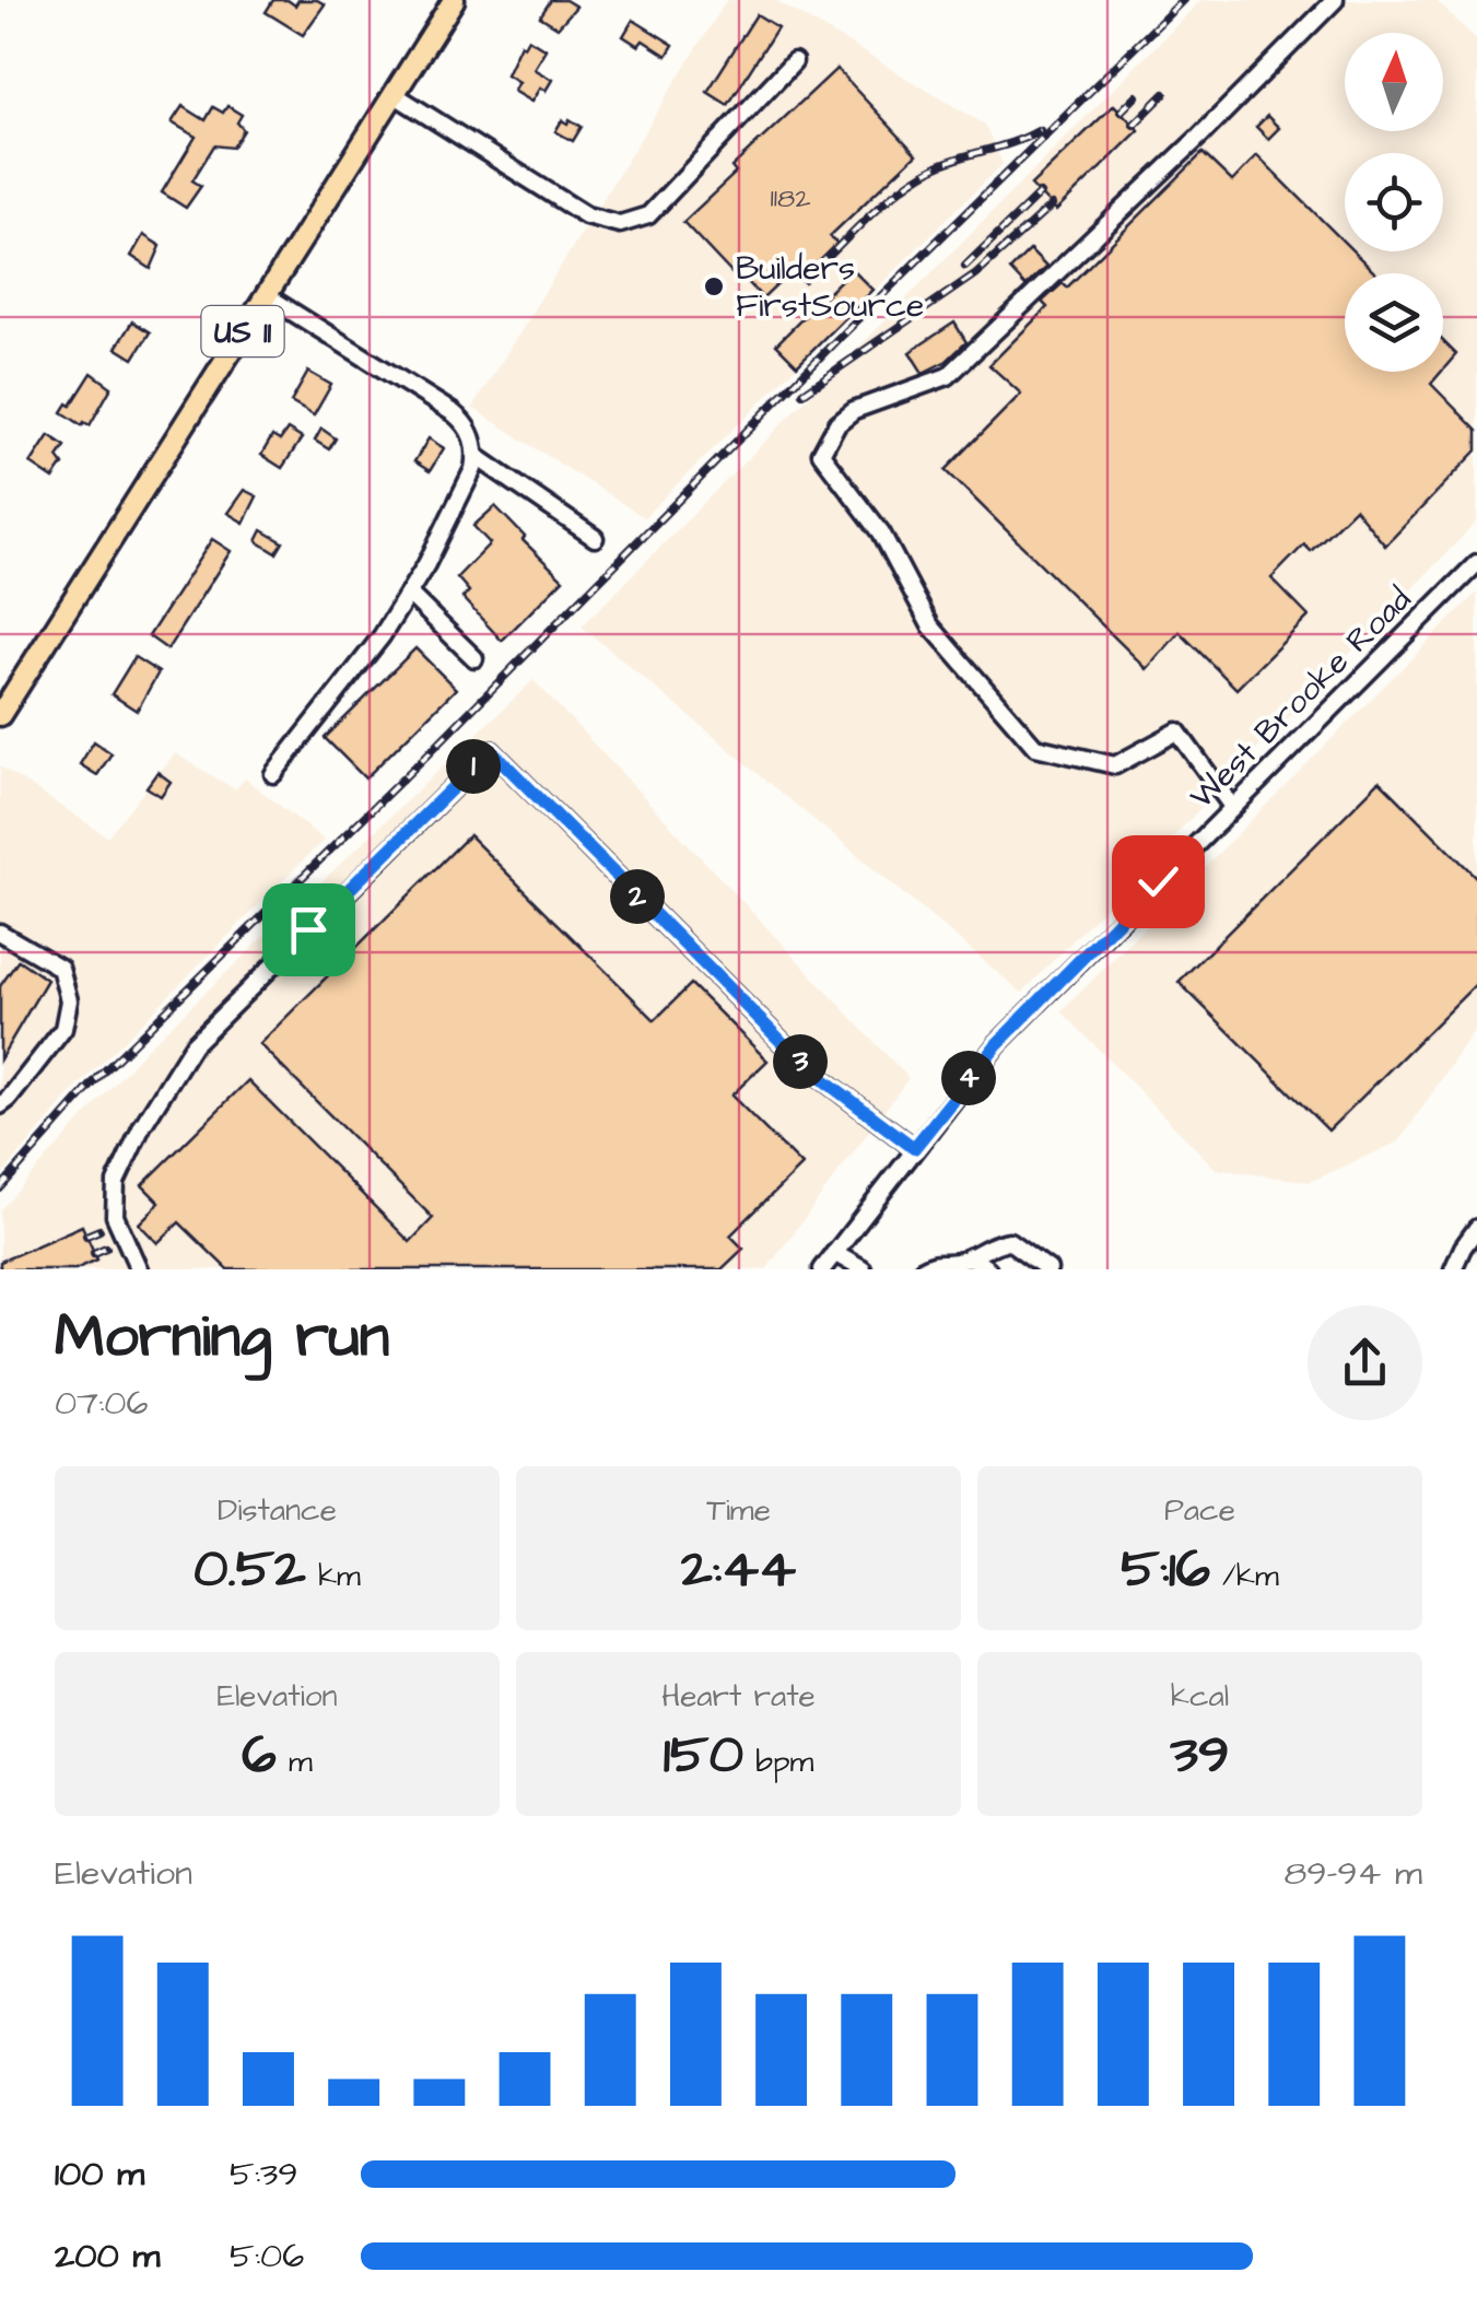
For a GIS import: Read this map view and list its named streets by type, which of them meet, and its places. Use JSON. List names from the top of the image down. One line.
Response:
{"streets":{"main road":["US 11"],"street":["West Brooke Road"]},"places":["Builders FirstSource"],"house_numbers":["1182"],"north":"top","page":{"pins":["1","2","3","4"],"heading":["Morning run","07:06"],"stats":[["Distance","0.52 km"],["Time","2:44"],["Pace","5:16 /km"],["Elevation","6 m"],["Heart rate","150 bpm"],["kcal","39"]],"chart":["Elevation","89–94 m"],"list":[{"name":"100 m","note":"5:39"},{"name":"200 m","note":"5:06"}]}}
